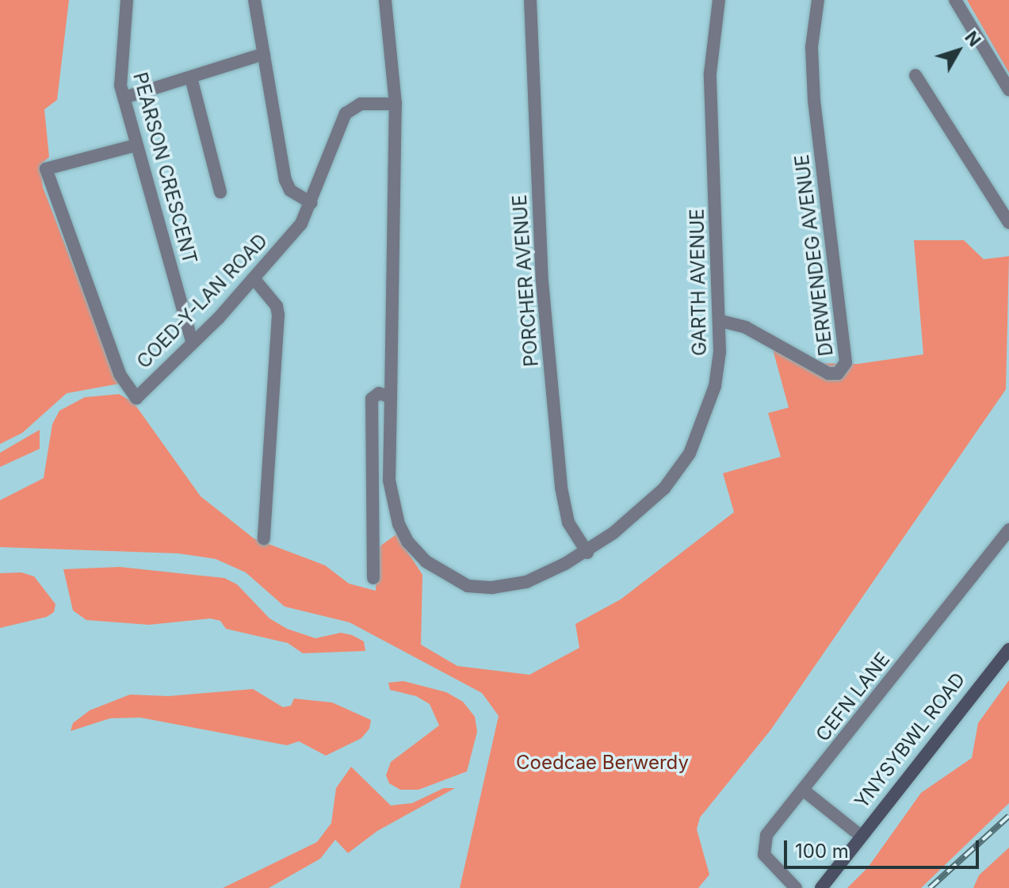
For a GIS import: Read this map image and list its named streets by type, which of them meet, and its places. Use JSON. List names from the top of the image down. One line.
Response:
{"streets":{"main road":["YNYSYBWL ROAD"],"street":["PEARSON CRESCENT","DERWENDEG AVENUE","PORCHER AVENUE","GARTH AVENUE","COED-Y-LAN ROAD","CEFN LANE"]},"crossings":[["PEARSON CRESCENT","COED-Y-LAN ROAD"],["DERWENDEG AVENUE","GARTH AVENUE"],["PORCHER AVENUE","GARTH AVENUE"]],"parks":["Coedcae Berwerdy"],"scale_bar":"100 m","north":"top right"}
